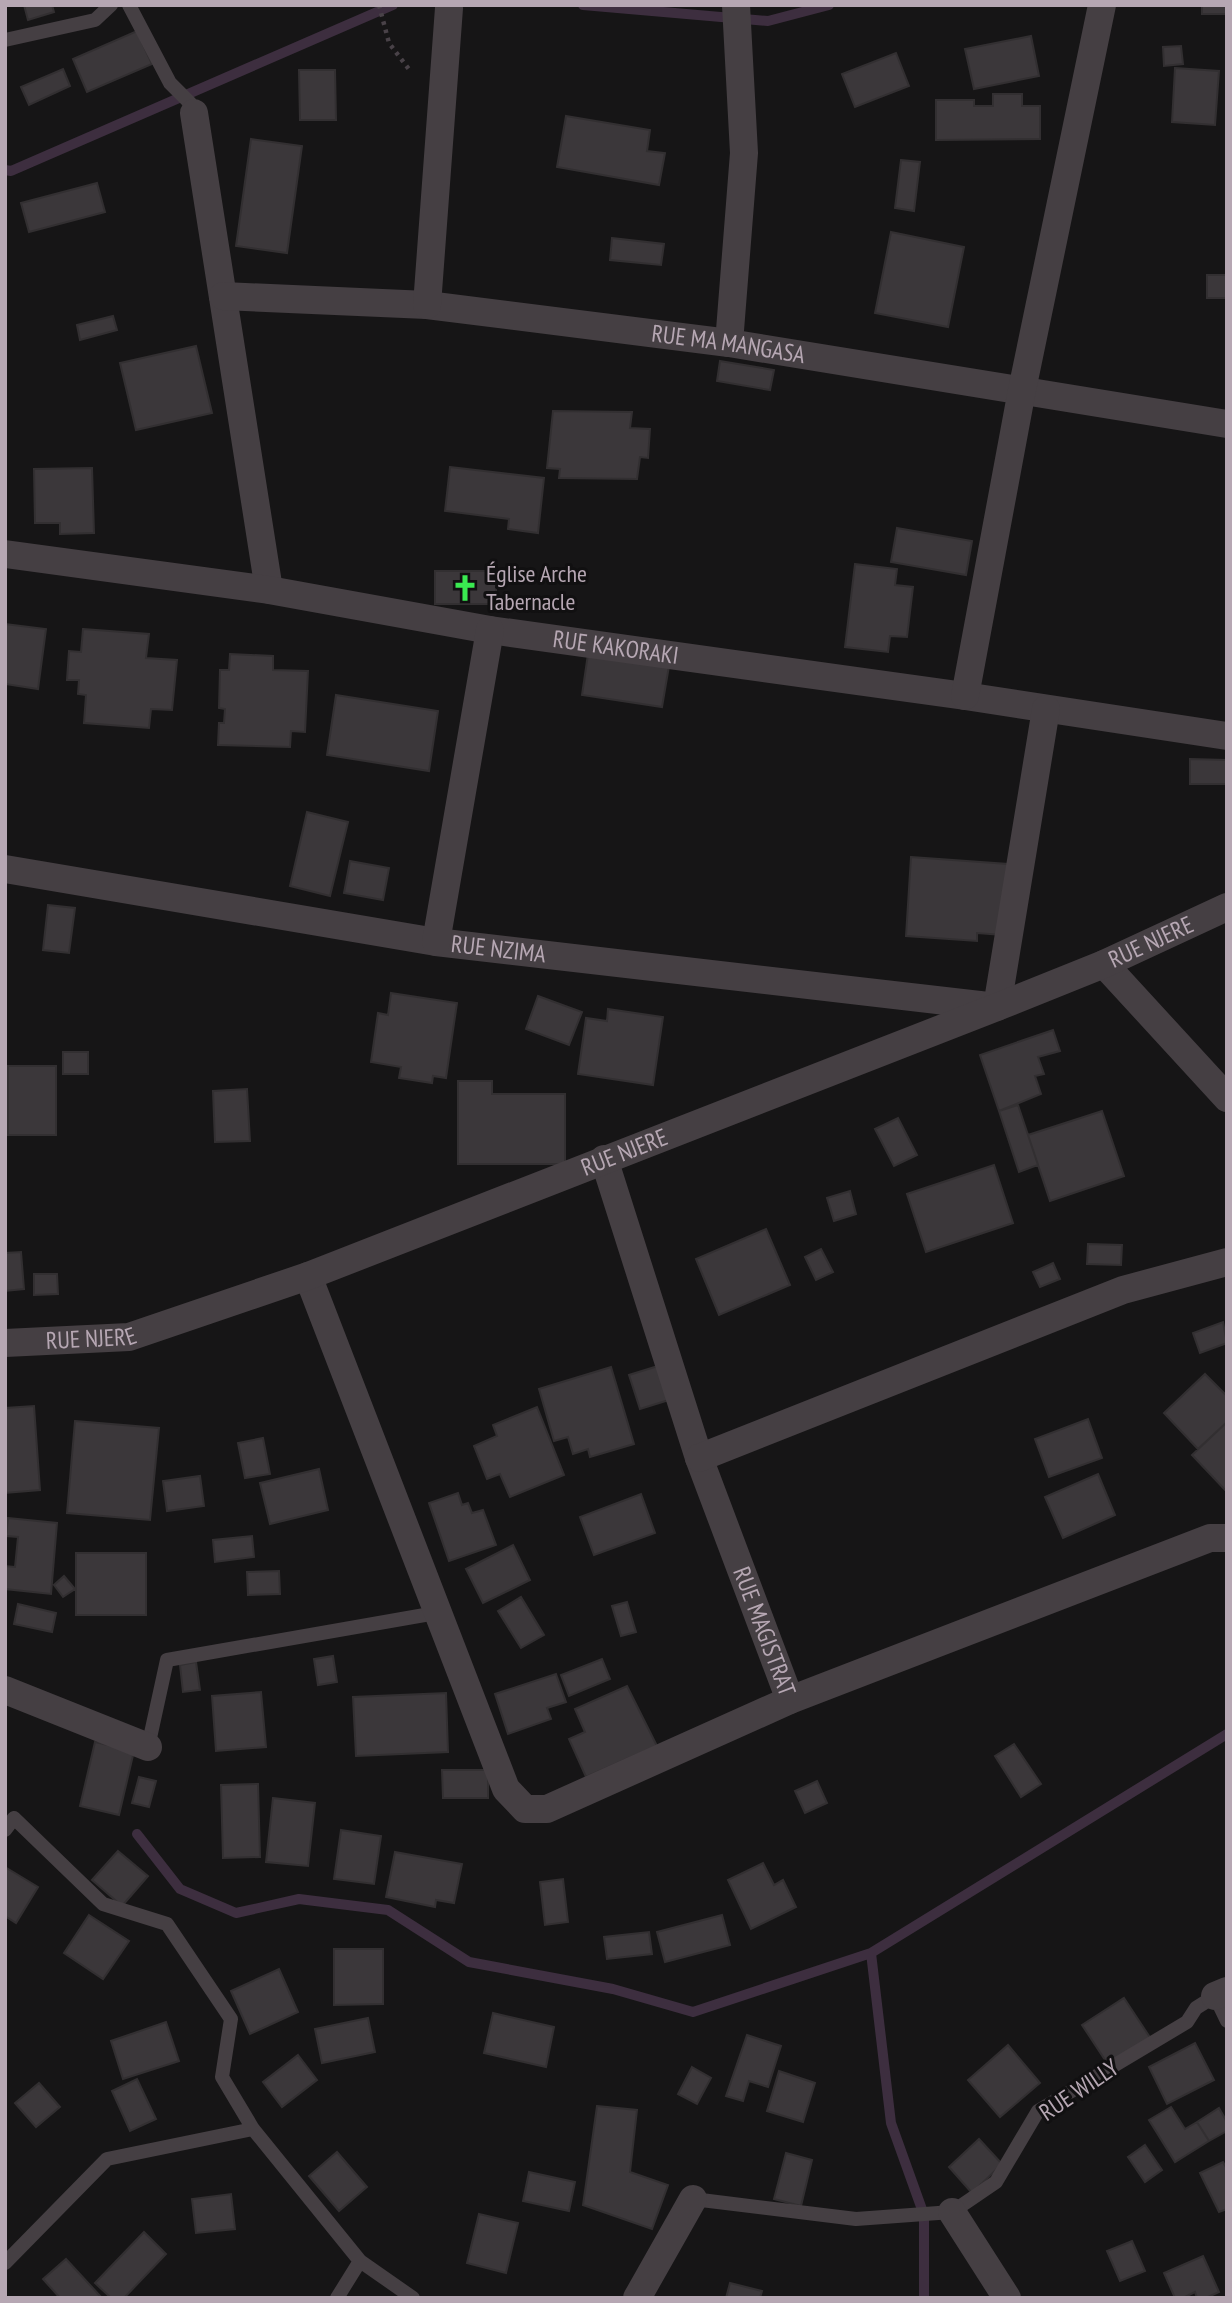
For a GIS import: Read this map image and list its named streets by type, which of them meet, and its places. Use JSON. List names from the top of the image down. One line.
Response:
{"streets":{"street":["RUE MA MANGASA","RUE KAKORAKI","RUE NJERE","RUE NZIMA","RUE MAGISTRAT"],"lane":["RUE WILLY"]},"crossings":[["RUE NJERE","RUE NZIMA"],["RUE NJERE","RUE MAGISTRAT"]],"places":{"church":["Église Arche Tabernacle"]}}
